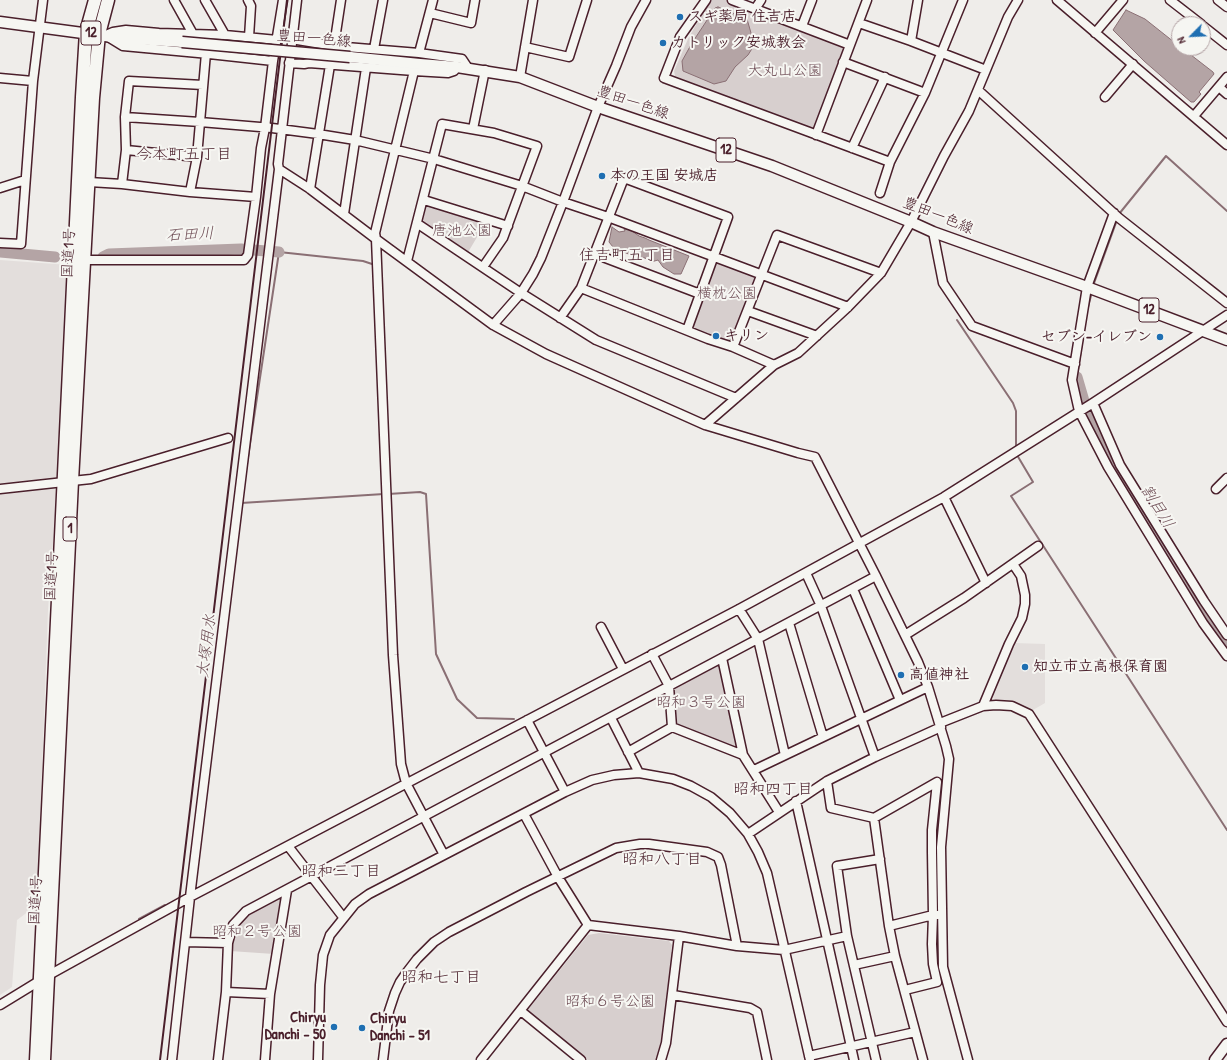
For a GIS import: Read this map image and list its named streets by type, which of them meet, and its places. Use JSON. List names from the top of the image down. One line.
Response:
{"streets":{"highway":["国道1号","1"],"main road":["12","豊田一色線"]},"crossings":[["豊田一色線","国道1号"]],"districts":["今本町五丁目","住吉町五丁目","昭和四丁目","昭和八丁目","昭和三丁目","昭和七丁目"],"water":["石田川","割目川","大塚用水"],"parks":["大丸山公園","唐池公園","横枕公園","昭和３号公園","昭和２号公園","昭和６号公園"],"places":["スギ薬局 住吉店","カトリック安城教会","本の王国 安城店","キリン","セブン-イレブン","知立市立高根保育園","高値神社","Chiryu Danchi - 50","Chiryu Danchi - 51"],"north":"bottom left"}
